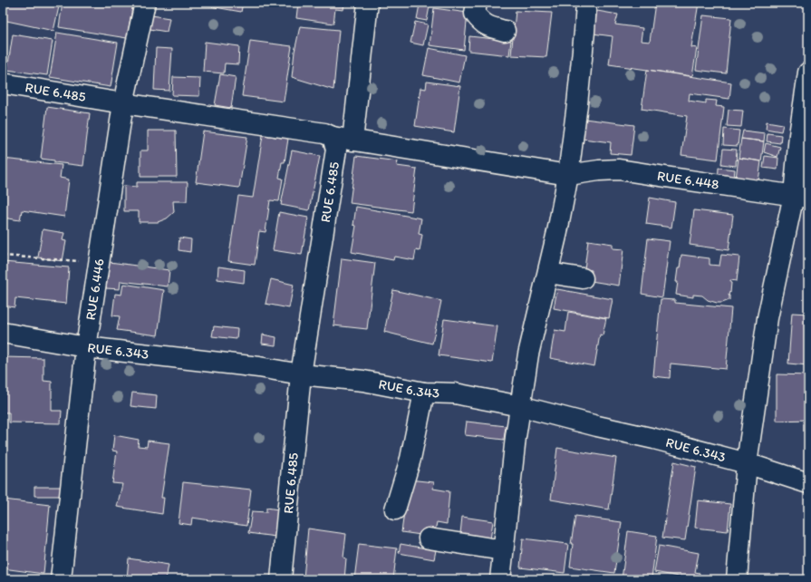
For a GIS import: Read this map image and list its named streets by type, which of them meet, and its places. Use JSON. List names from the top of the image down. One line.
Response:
{"streets":{"street":["RUE 6.485","RUE 6.448","RUE 6.446","RUE 6.343"]},"crossings":[["RUE 6.485","RUE 6.448"],["RUE 6.485","RUE 6.446"],["RUE 6.485","RUE 6.343"],["RUE 6.446","RUE 6.343"]]}
